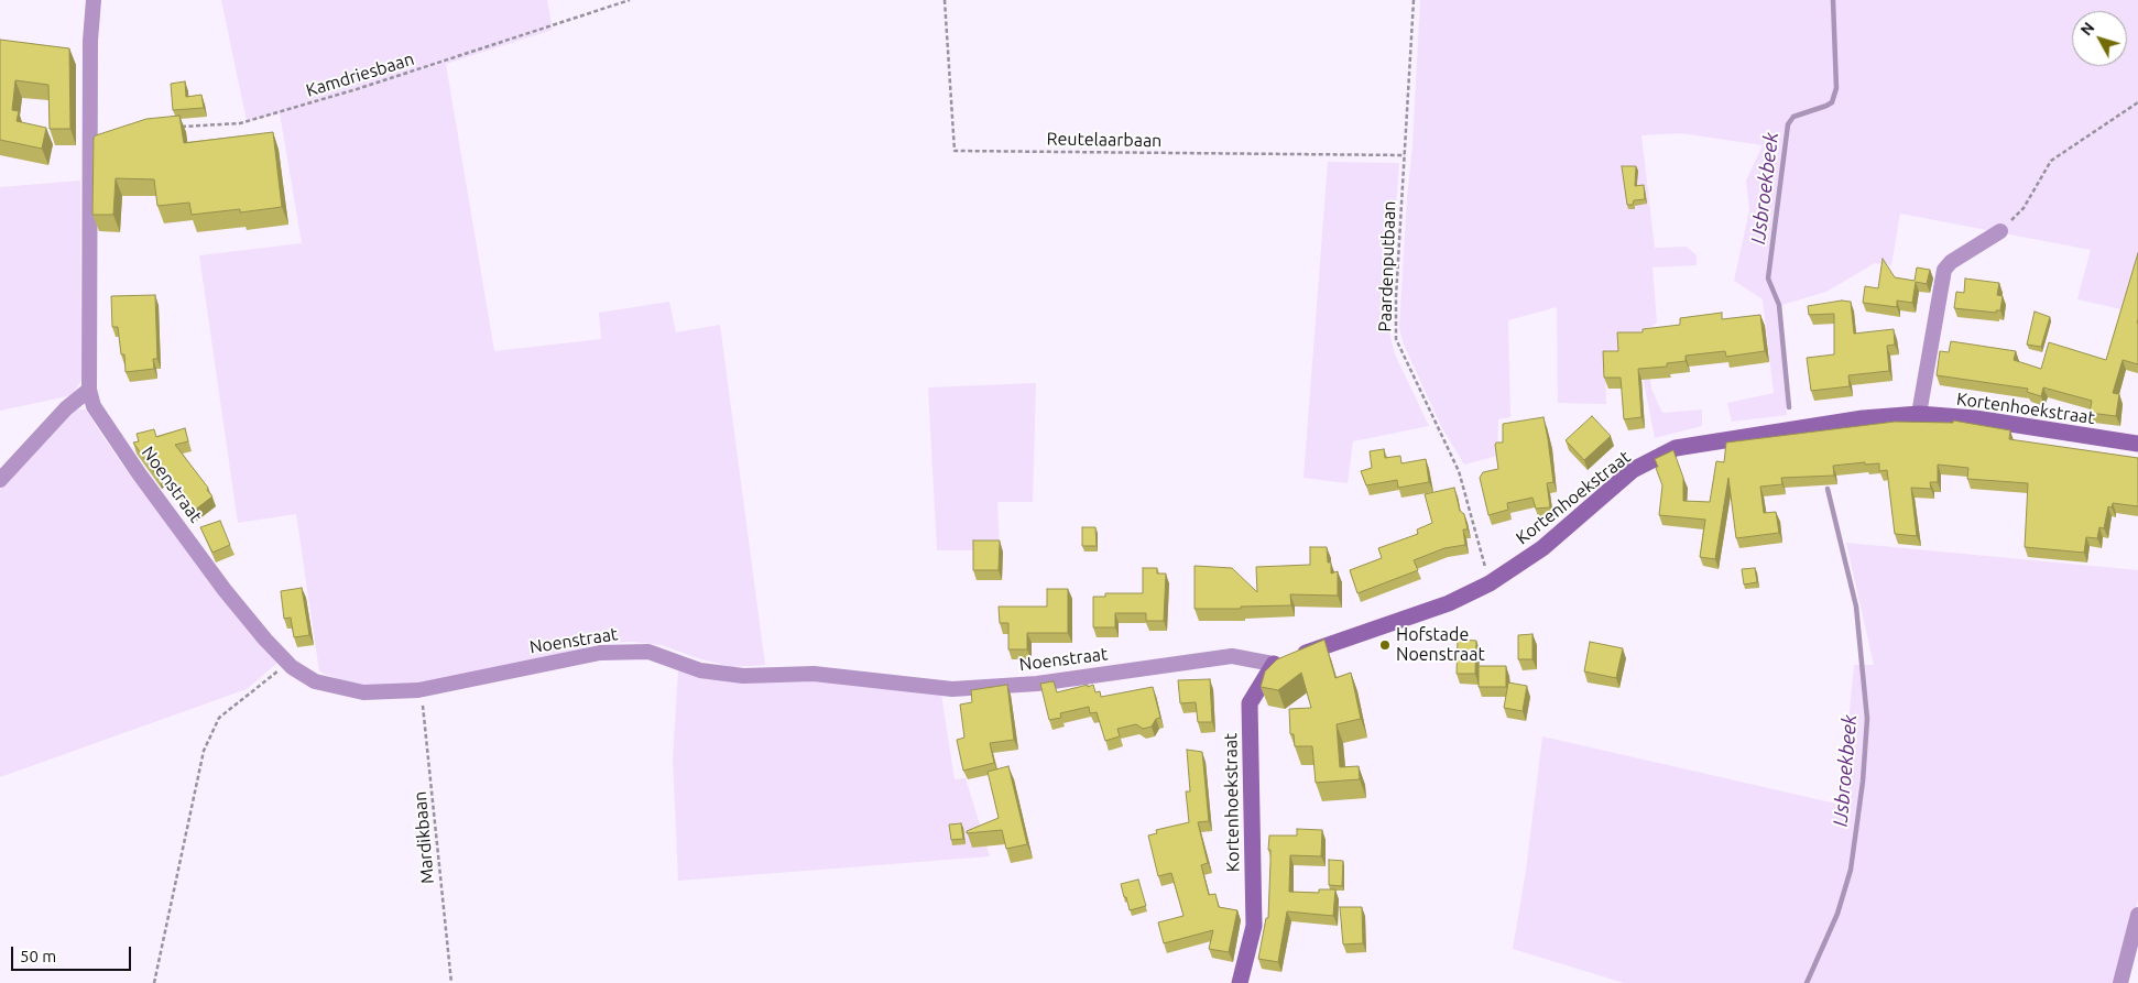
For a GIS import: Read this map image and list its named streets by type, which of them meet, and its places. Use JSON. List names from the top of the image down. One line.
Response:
{"streets":{"street":["Kortenhoekstraat","Noenstraat"],"path":["Kamdriesbaan","Reutelaarbaan","Paardenputbaan","Mardikbaan"]},"crossings":[["Reutelaarbaan","Paardenputbaan"],["Paardenputbaan","Kortenhoekstraat"],["Kortenhoekstraat","Noenstraat"],["Noenstraat","Mardikbaan"]],"water":["IJsbroekbeek"],"places":["Hofstade Noenstraat"],"scale_bar":"50 m","north":"top left"}
